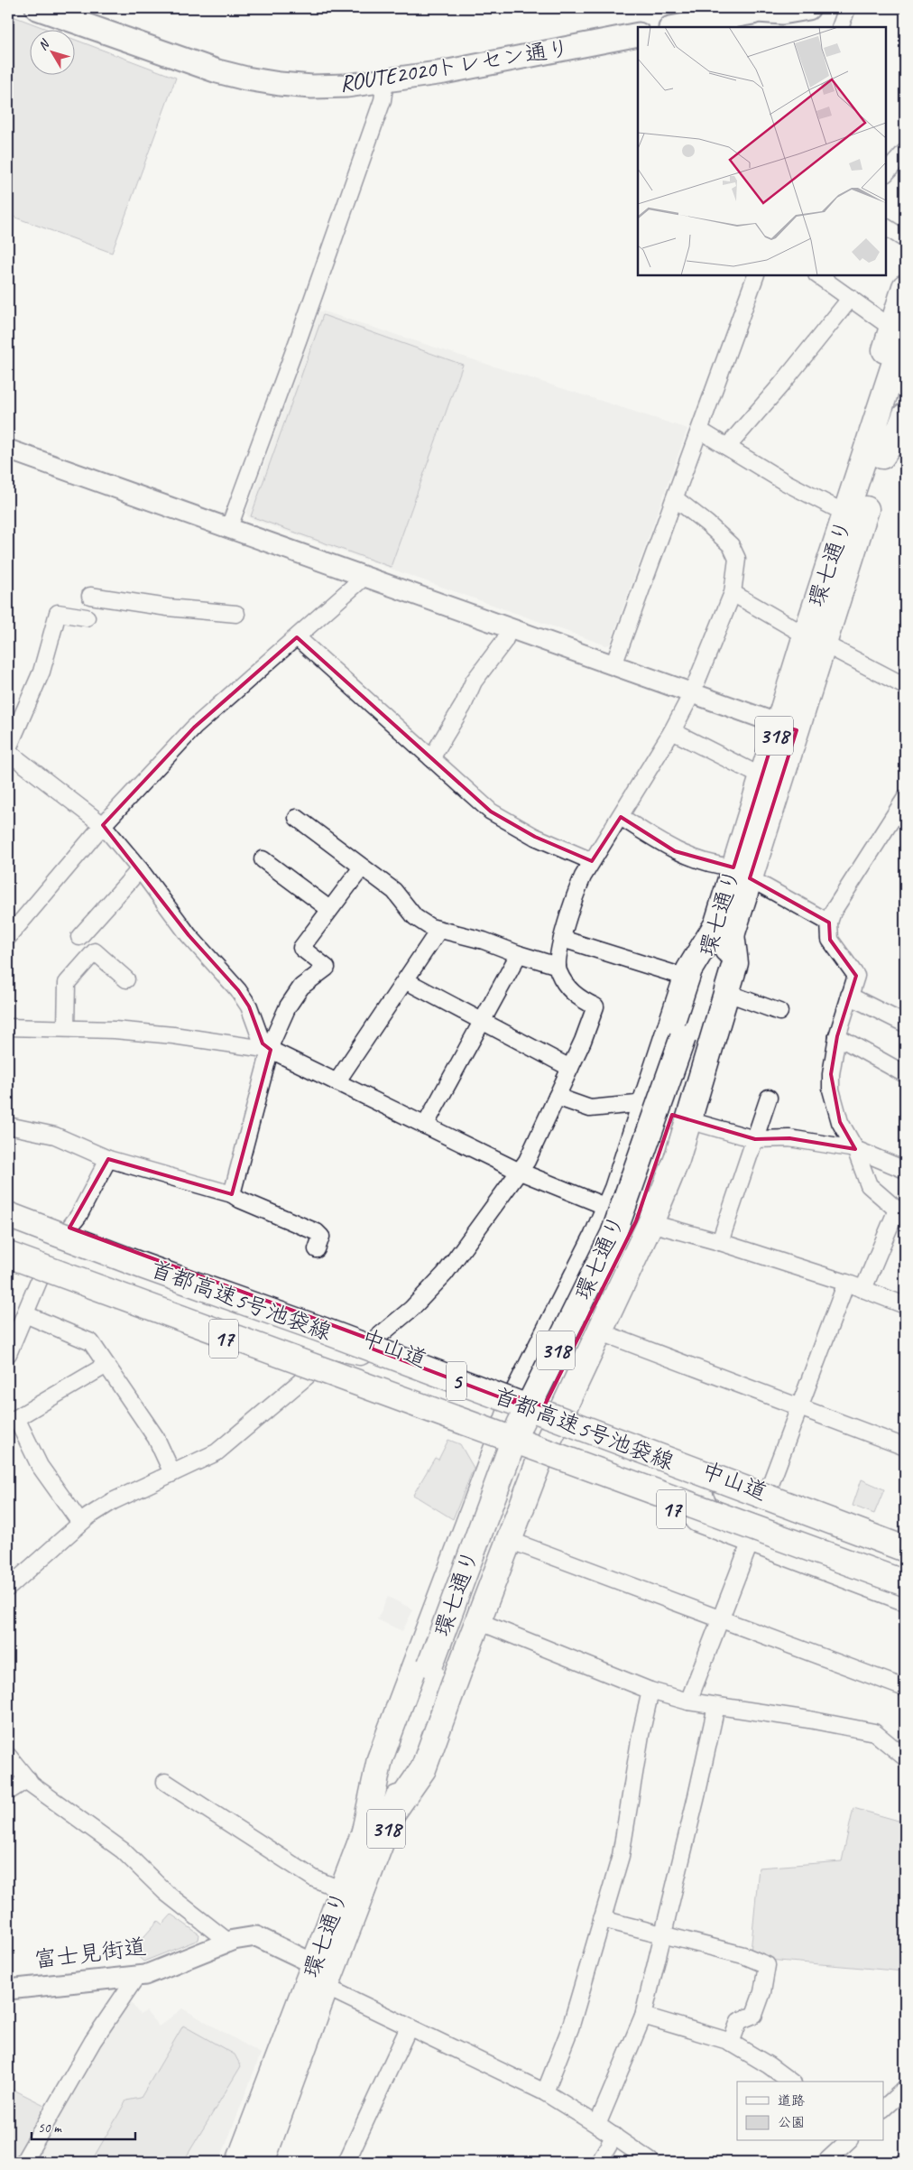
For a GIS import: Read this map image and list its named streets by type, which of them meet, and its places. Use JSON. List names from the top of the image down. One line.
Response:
{"streets":{"main road":["ROUTE2020トレセン通り","環七通り","318","首都高速5号池袋線","17","中山道","5"],"street":["富士見街道"]},"crossings":[["環七通り","富士見街道"],["中山道","5"]],"legend":["道路","公園"],"scale_bar":"50 m","north":"top left"}
